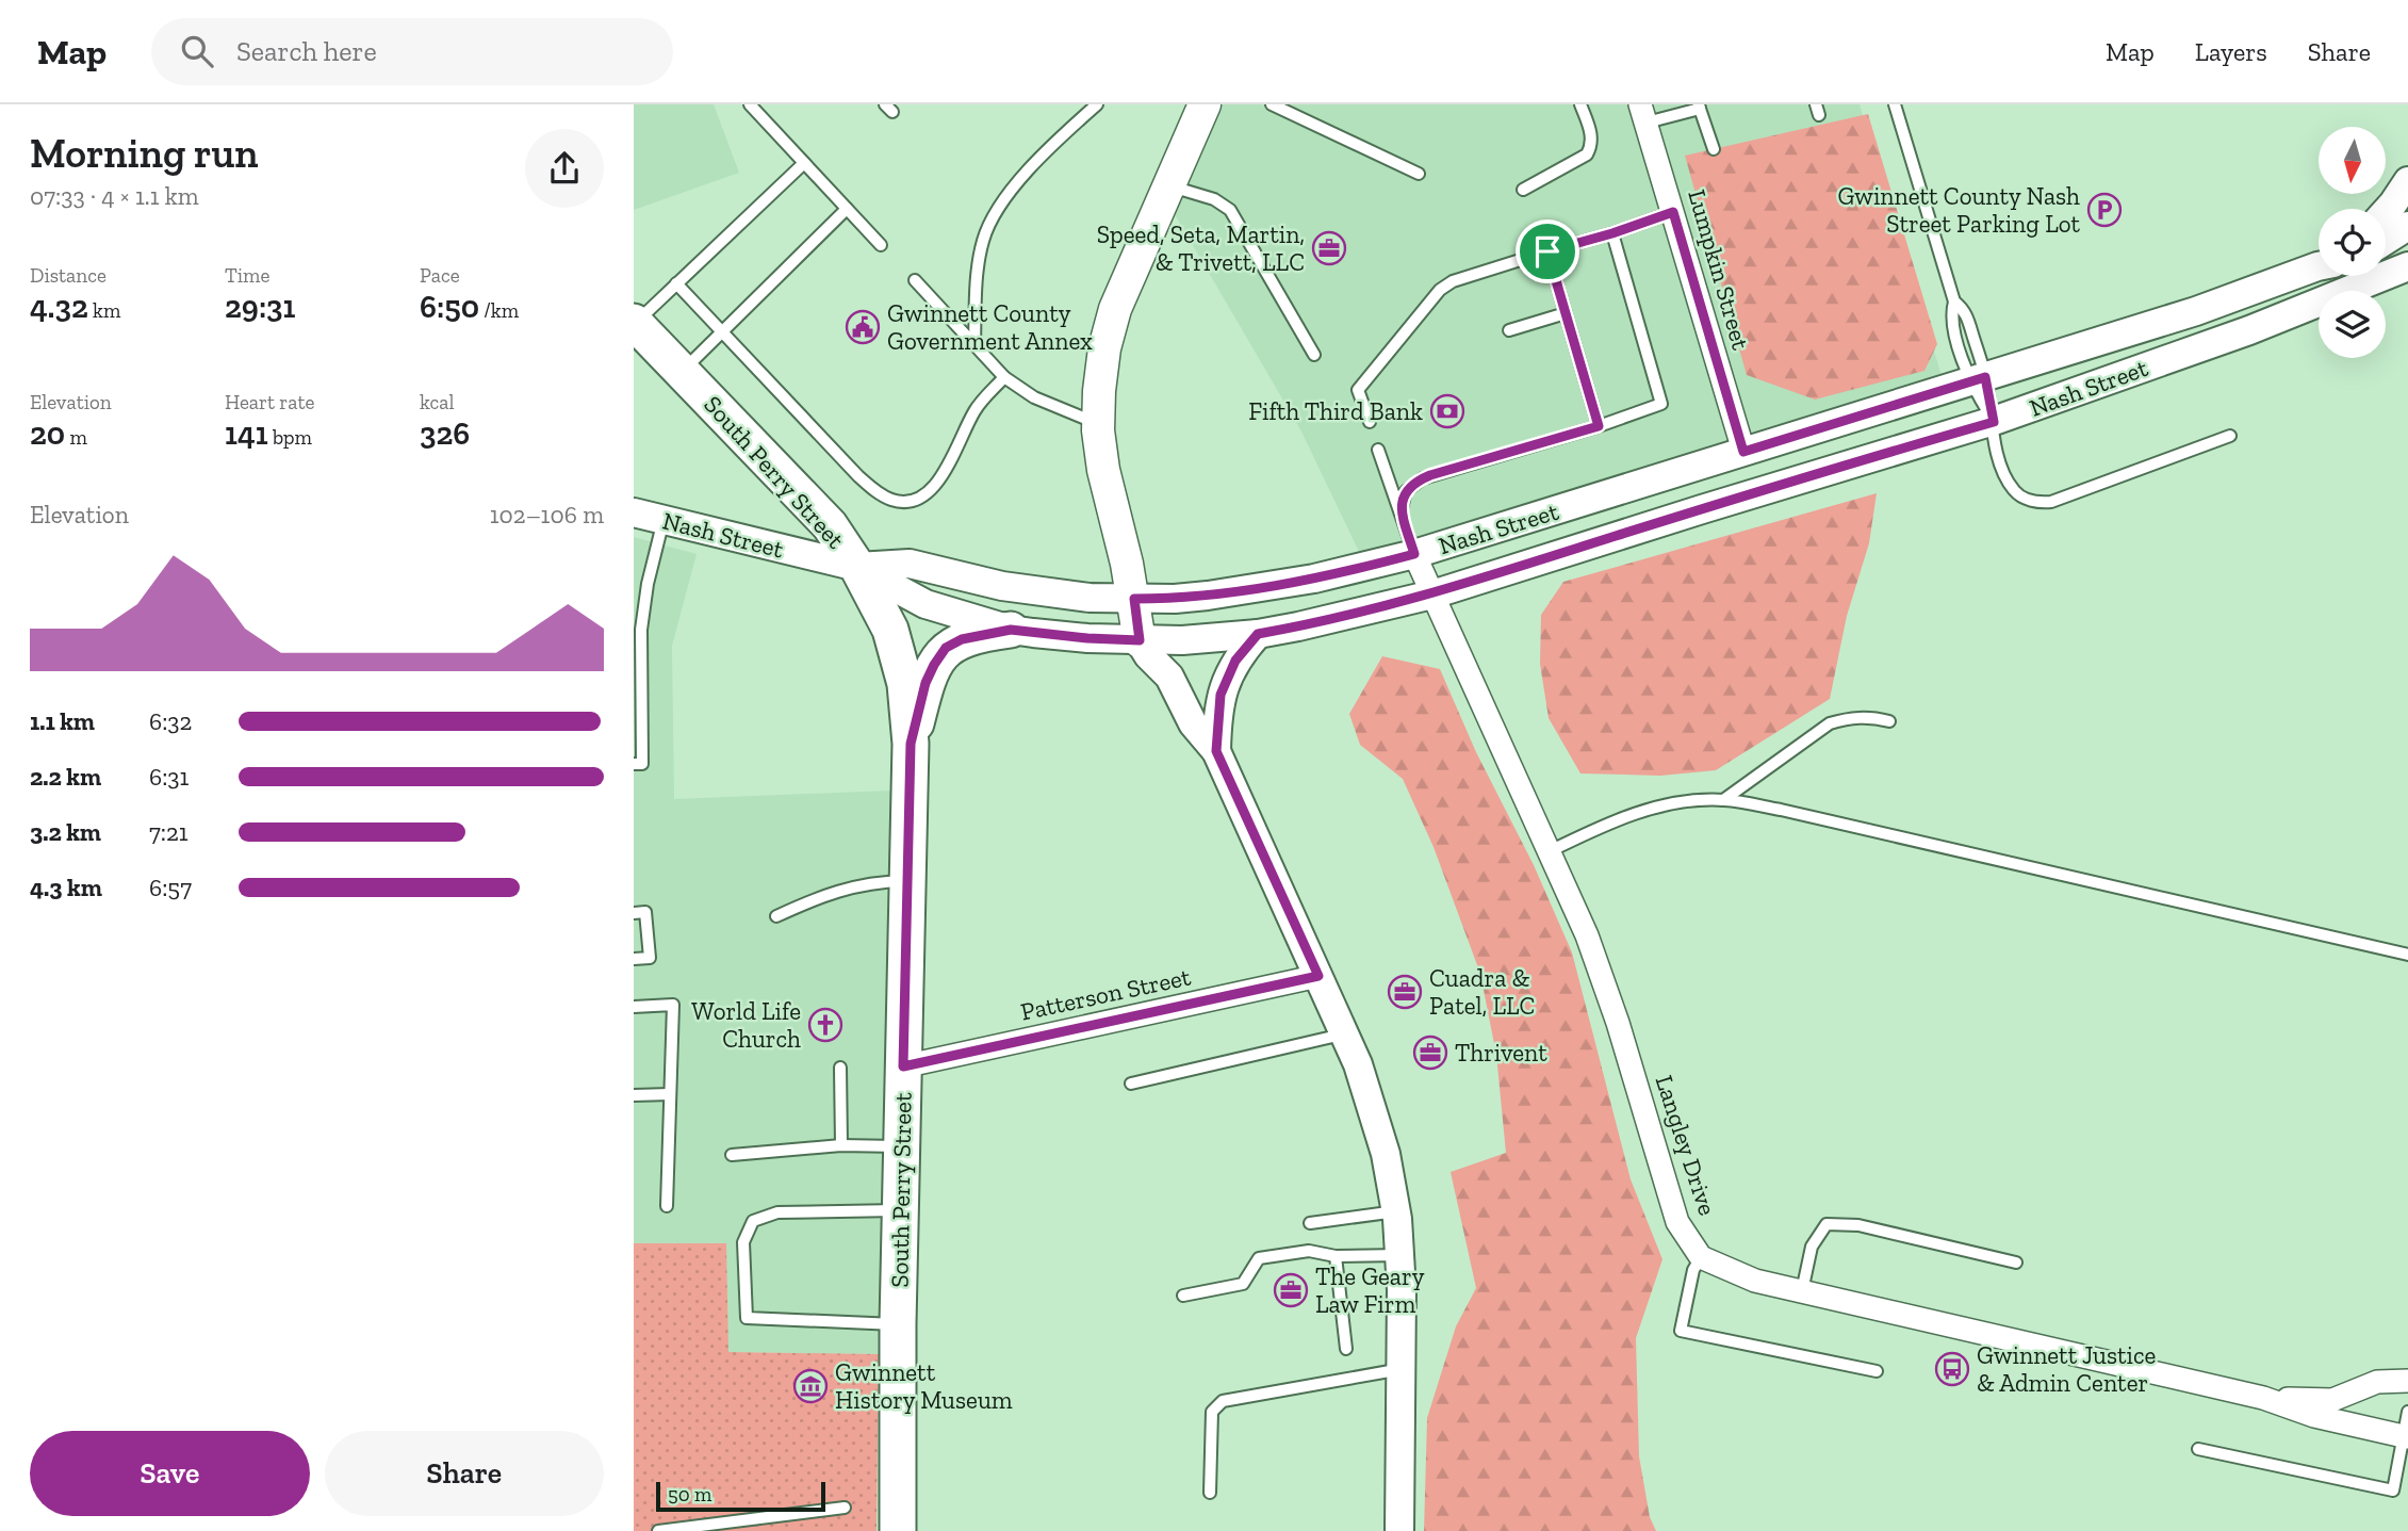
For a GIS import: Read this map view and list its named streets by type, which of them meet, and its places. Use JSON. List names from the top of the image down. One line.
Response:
{"streets":{"main road":["South Perry Street"],"street":["Lumpkin Street","Nash Street","Patterson Street","Langley Drive"]},"crossings":[["Lumpkin Street","Nash Street"],["Nash Street","South Perry Street"],["Nash Street","Langley Drive"],["South Perry Street","Patterson Street"]],"places":{"parking":["Gwinnett County Nash Street Parking Lot"],"office":["Speed, Seta, Martin, & Trivett, LLC","Cuadra & Patel, LLC","Thrivent","The Geary Law Firm"],"public building":["Gwinnett County Government Annex"],"bank":["Fifth Third Bank"],"church":["World Life Church"],"bus stop":["Gwinnett Justice & Admin Center"],"museum":["Gwinnett History Museum"]},"scale_bar":"50 m","north":"bottom","page":{"header":"Map","search":"Search here","nav":["Map","Layers","Share"],"heading":["Morning run","07:33 · 4 × 1.1 km"],"stats":[["Distance","4.32 km"],["Time","29:31"],["Pace","6:50 /km"],["Elevation","20 m"],["Heart rate","141 bpm"],["kcal","326"]],"chart":["Elevation","102–106 m"],"list":[{"name":"1.1 km","note":"6:32"},{"name":"2.2 km","note":"6:31"},{"name":"3.2 km","note":"7:21"},{"name":"4.3 km","note":"6:57"}],"buttons":["Save","Share"],"scale":"50 m"}}
